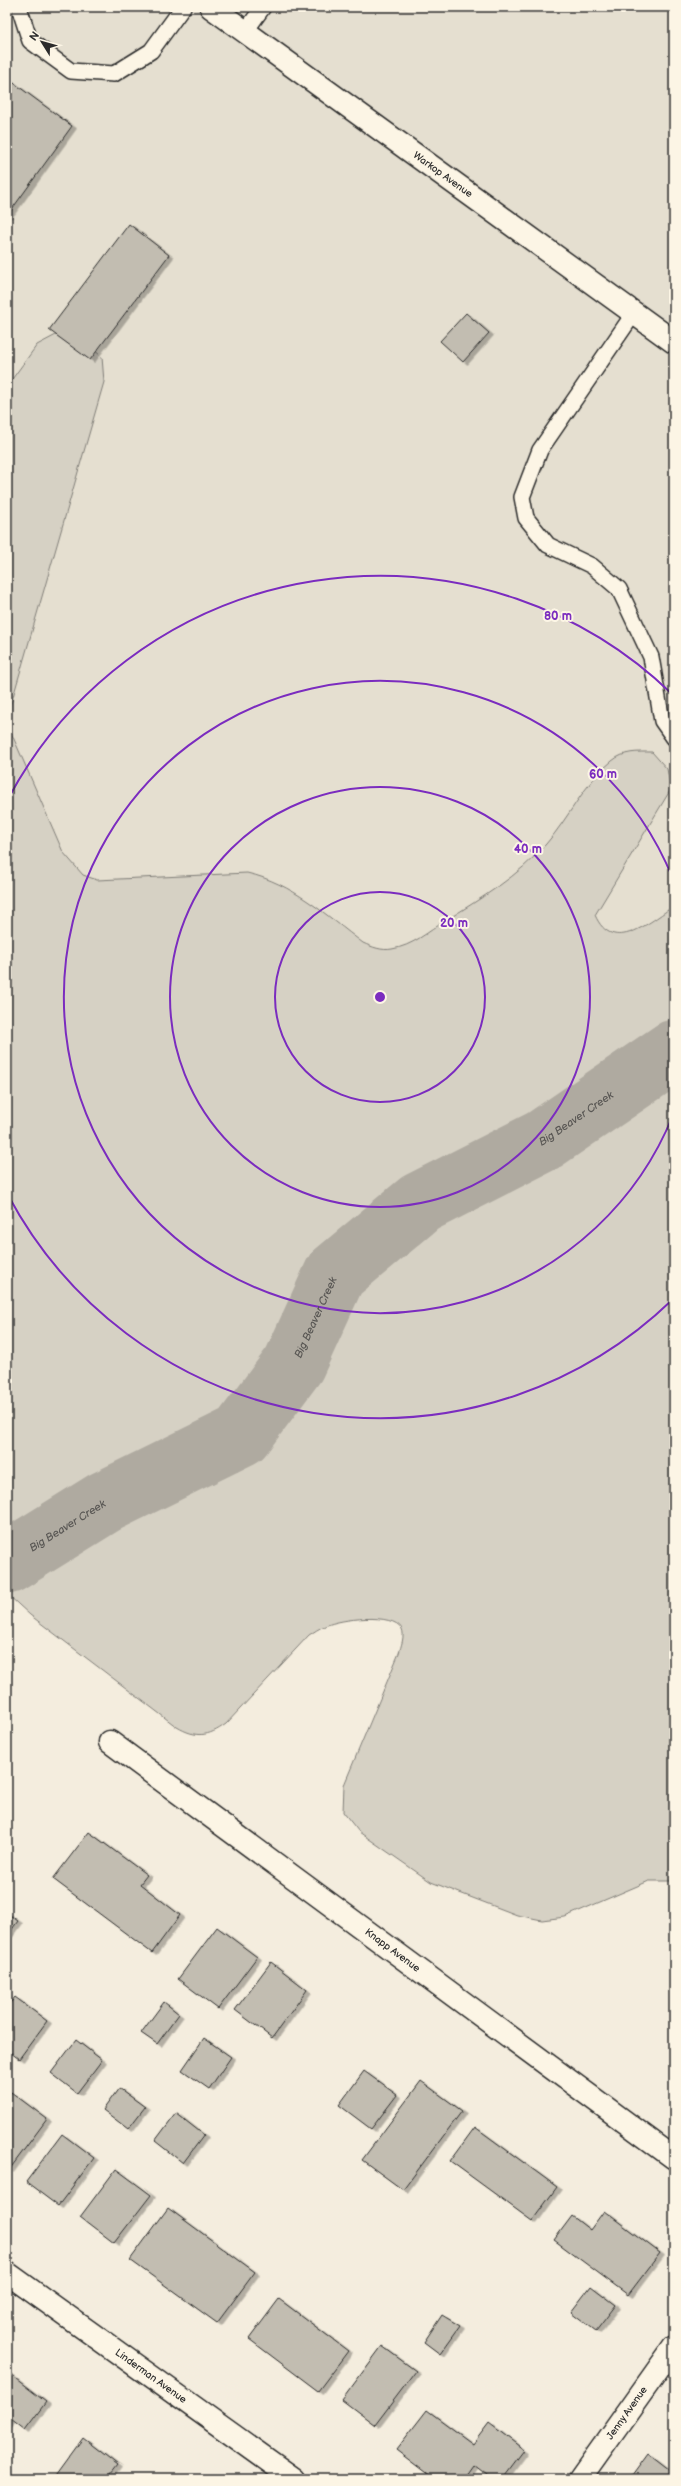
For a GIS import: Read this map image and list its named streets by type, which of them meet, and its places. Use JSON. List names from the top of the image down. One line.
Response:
{"streets":{"street":["Warkop Avenue","Knapp Avenue","Linderman Avenue","Jenny Avenue"]},"water":["Big Beaver Creek"],"north":"top left","rings":["80 m","60 m","40 m","20 m"]}
